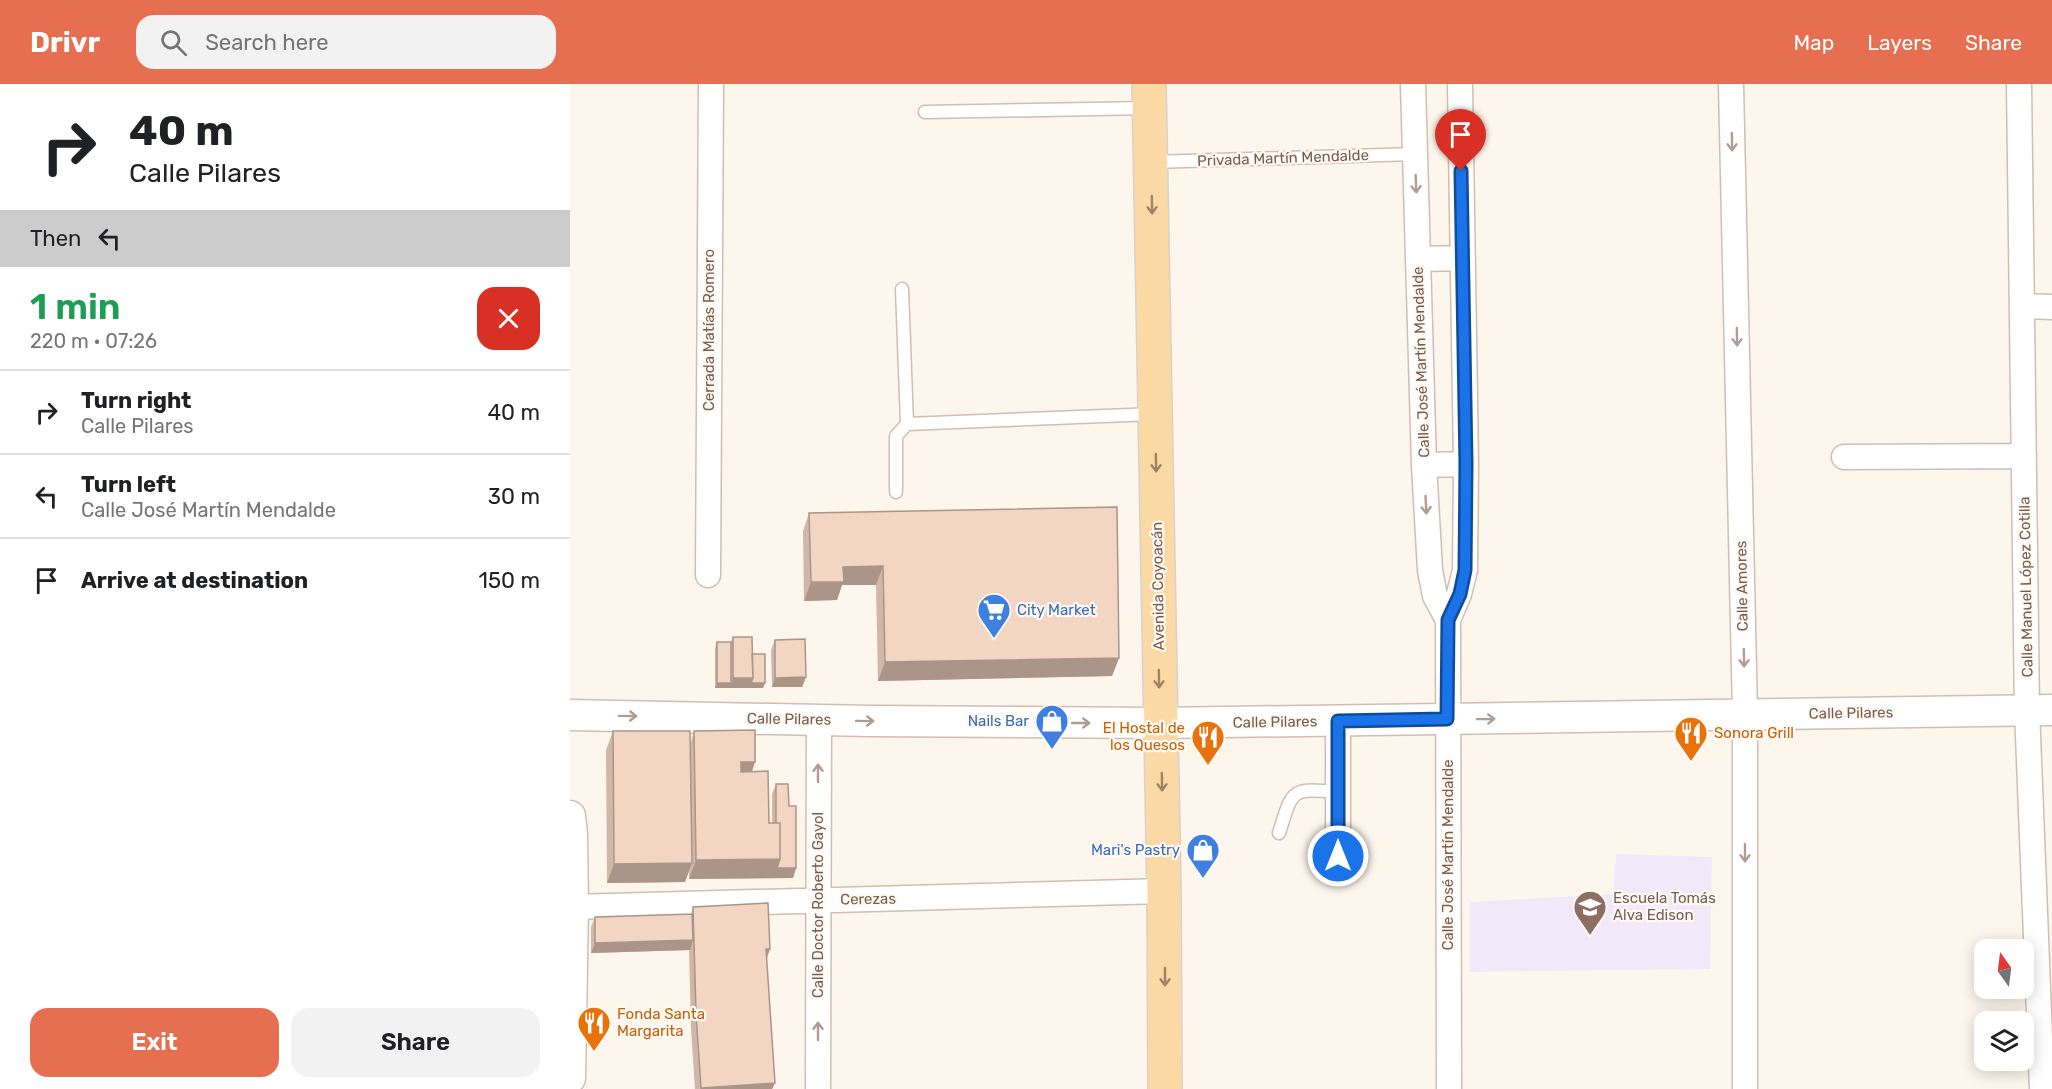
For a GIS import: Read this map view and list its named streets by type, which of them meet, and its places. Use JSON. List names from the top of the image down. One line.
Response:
{"streets":{"main road":["Avenida Coyoacán"],"street":["Cerrada Matías Romero","Calle José Martín Mendalde","Calle Amores","Calle Manuel López Cotilla","Calle Pilares","Cerezas","Calle Doctor Roberto Gayol"],"lane":["Privada Martín Mendalde"]},"crossings":[["Privada Martín Mendalde","Calle José Martín Mendalde"],["Privada Martín Mendalde","Avenida Coyoacán"],["Calle José Martín Mendalde","Calle Pilares"],["Avenida Coyoacán","Calle Pilares"],["Avenida Coyoacán","Cerezas"],["Calle Amores","Calle Pilares"],["Calle Manuel López Cotilla","Calle Pilares"],["Calle Pilares","Calle Doctor Roberto Gayol"],["Cerezas","Calle Doctor Roberto Gayol"]],"one_way":["Avenida Coyoacán","Calle Amores","Calle Pilares","Calle Doctor Roberto Gayol"],"places":{"supermarket":["City Market"],"shop":["Nails Bar","Mari's Pastry"],"restaurant":["Sonora Grill","El Hostal de los Quesos","Fonda Santa Margarita"],"school or university":["Escuela Tomás Alva Edison"]},"north":"top","page":{"header":"Drivr","search":"Search here","nav":["Map","Layers","Share"],"turn":["40 m","Calle Pilares"],"then":"Then","heading":["1 min","220 m · 07:26"],"list":[{"name":"Turn right","note":"Calle Pilares","value":"40 m"},{"name":"Turn left","note":"Calle José Martín Mendalde","value":"30 m"},{"name":"Arrive at destination","value":"150 m"}],"buttons":["Exit","Share"]}}
